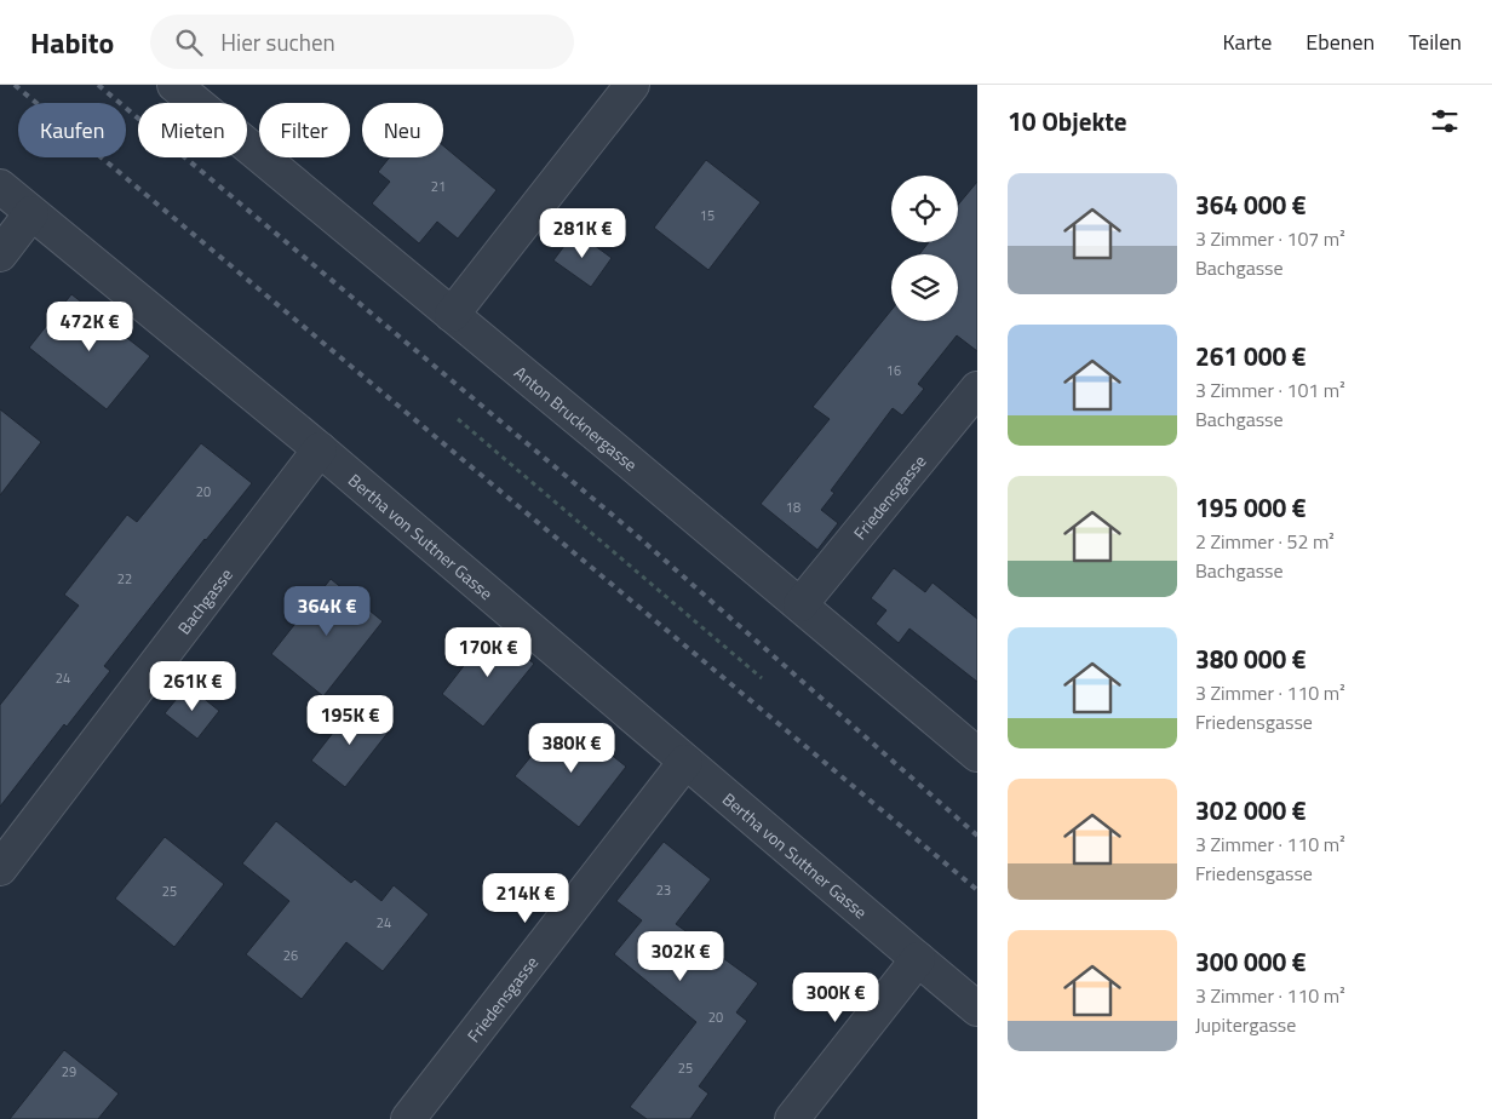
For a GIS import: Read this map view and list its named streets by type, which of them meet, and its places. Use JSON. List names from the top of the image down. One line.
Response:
{"streets":{"street":["Anton Brucknergasse","Friedensgasse","Bertha von Suttner Gasse","Bachgasse"]},"crossings":[["Anton Brucknergasse","Friedensgasse"],["Friedensgasse","Bertha von Suttner Gasse"],["Bertha von Suttner Gasse","Bachgasse"]],"house_numbers":["21","15","16","20","18","22","24","23","25","24","26","20","25","29"],"page":{"header":"Habito","search":"Hier suchen","nav":["Karte","Ebenen","Teilen"],"heading":"10 Objekte","chip":["Kaufen","Mieten","Filter","Neu"],"list":[{"name":"364 000 €","note":"3 Zimmer · 107 m² · Bachgasse"},{"name":"261 000 €","note":"3 Zimmer · 101 m² · Bachgasse"},{"name":"195 000 €","note":"2 Zimmer · 52 m² · Bachgasse"},{"name":"380 000 €","note":"3 Zimmer · 110 m² · Friedensgasse"},{"name":"302 000 €","note":"3 Zimmer · 110 m² · Friedensgasse"},{"name":"300 000 €","note":"3 Zimmer · 110 m² · Jupitergasse"}],"price":["281K €","472K €","364K €","170K €","261K €","195K €","380K €","214K €","302K €","300K €"]}}
